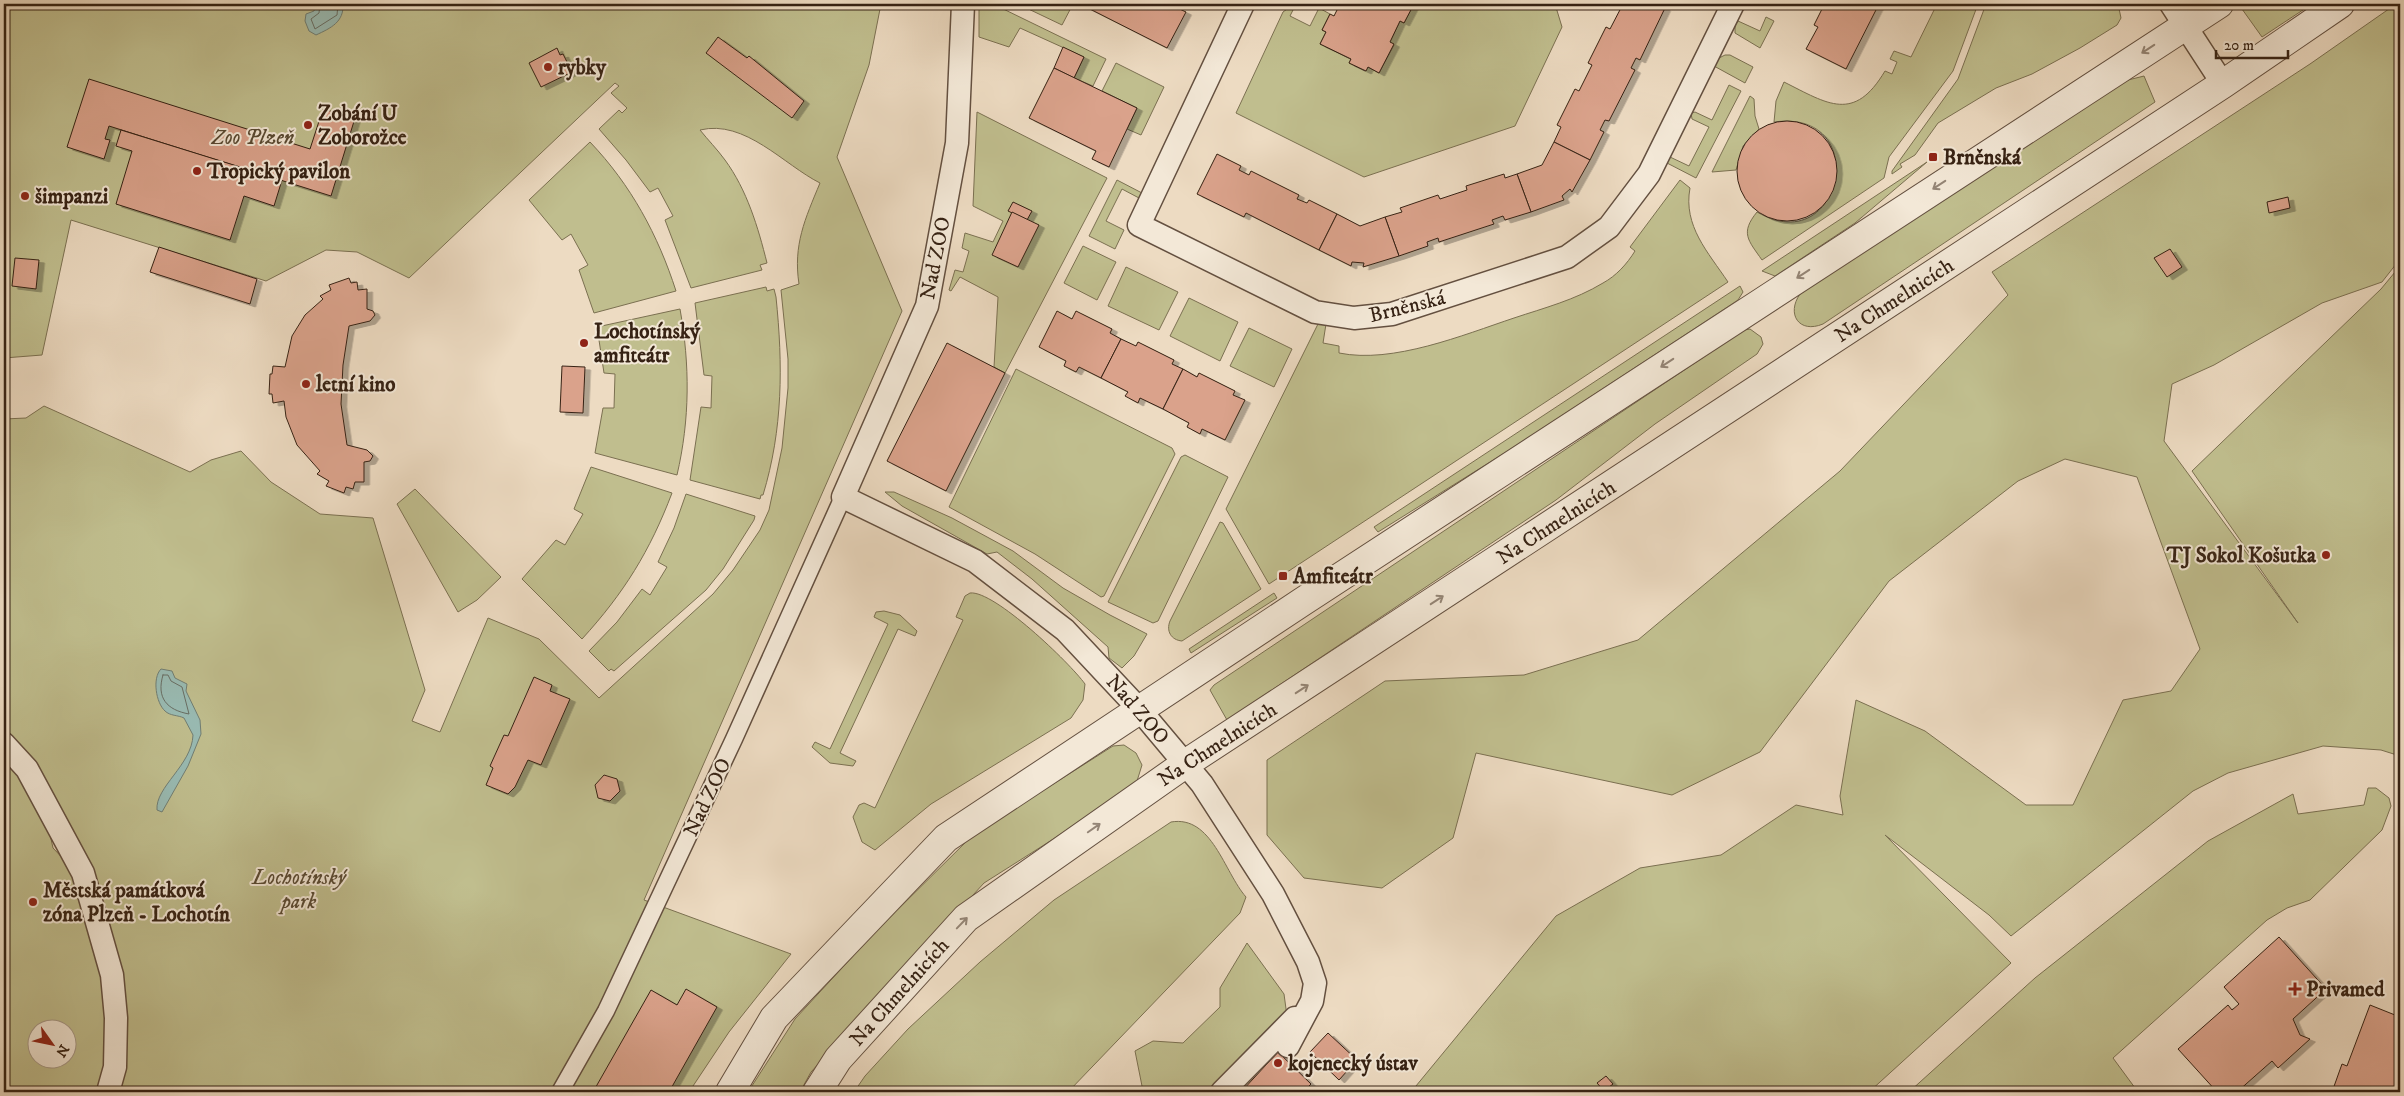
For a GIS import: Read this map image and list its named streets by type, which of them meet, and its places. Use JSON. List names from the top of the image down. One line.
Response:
{"streets":{"street":["Nad ZOO","Na Chmelnicích","Brněnská"]},"crossings":[["Nad ZOO","Na Chmelnicích"]],"parks":["Zoo Plzeň","Lochotínský park"],"places":{"other":["rybky","Zobání U Zoborožce","Tropický pavilon","šimpanzi","Lochotínský amfiteátr","letní kino","TJ Sokol Košutka","Městská památková zóna Plzeň - Lochotín","kojenecký ústav"],"transit":["Brněnská","Amfiteátr"],"health":["Privamed"]},"scale_bar":"20 m","north":"bottom right"}
